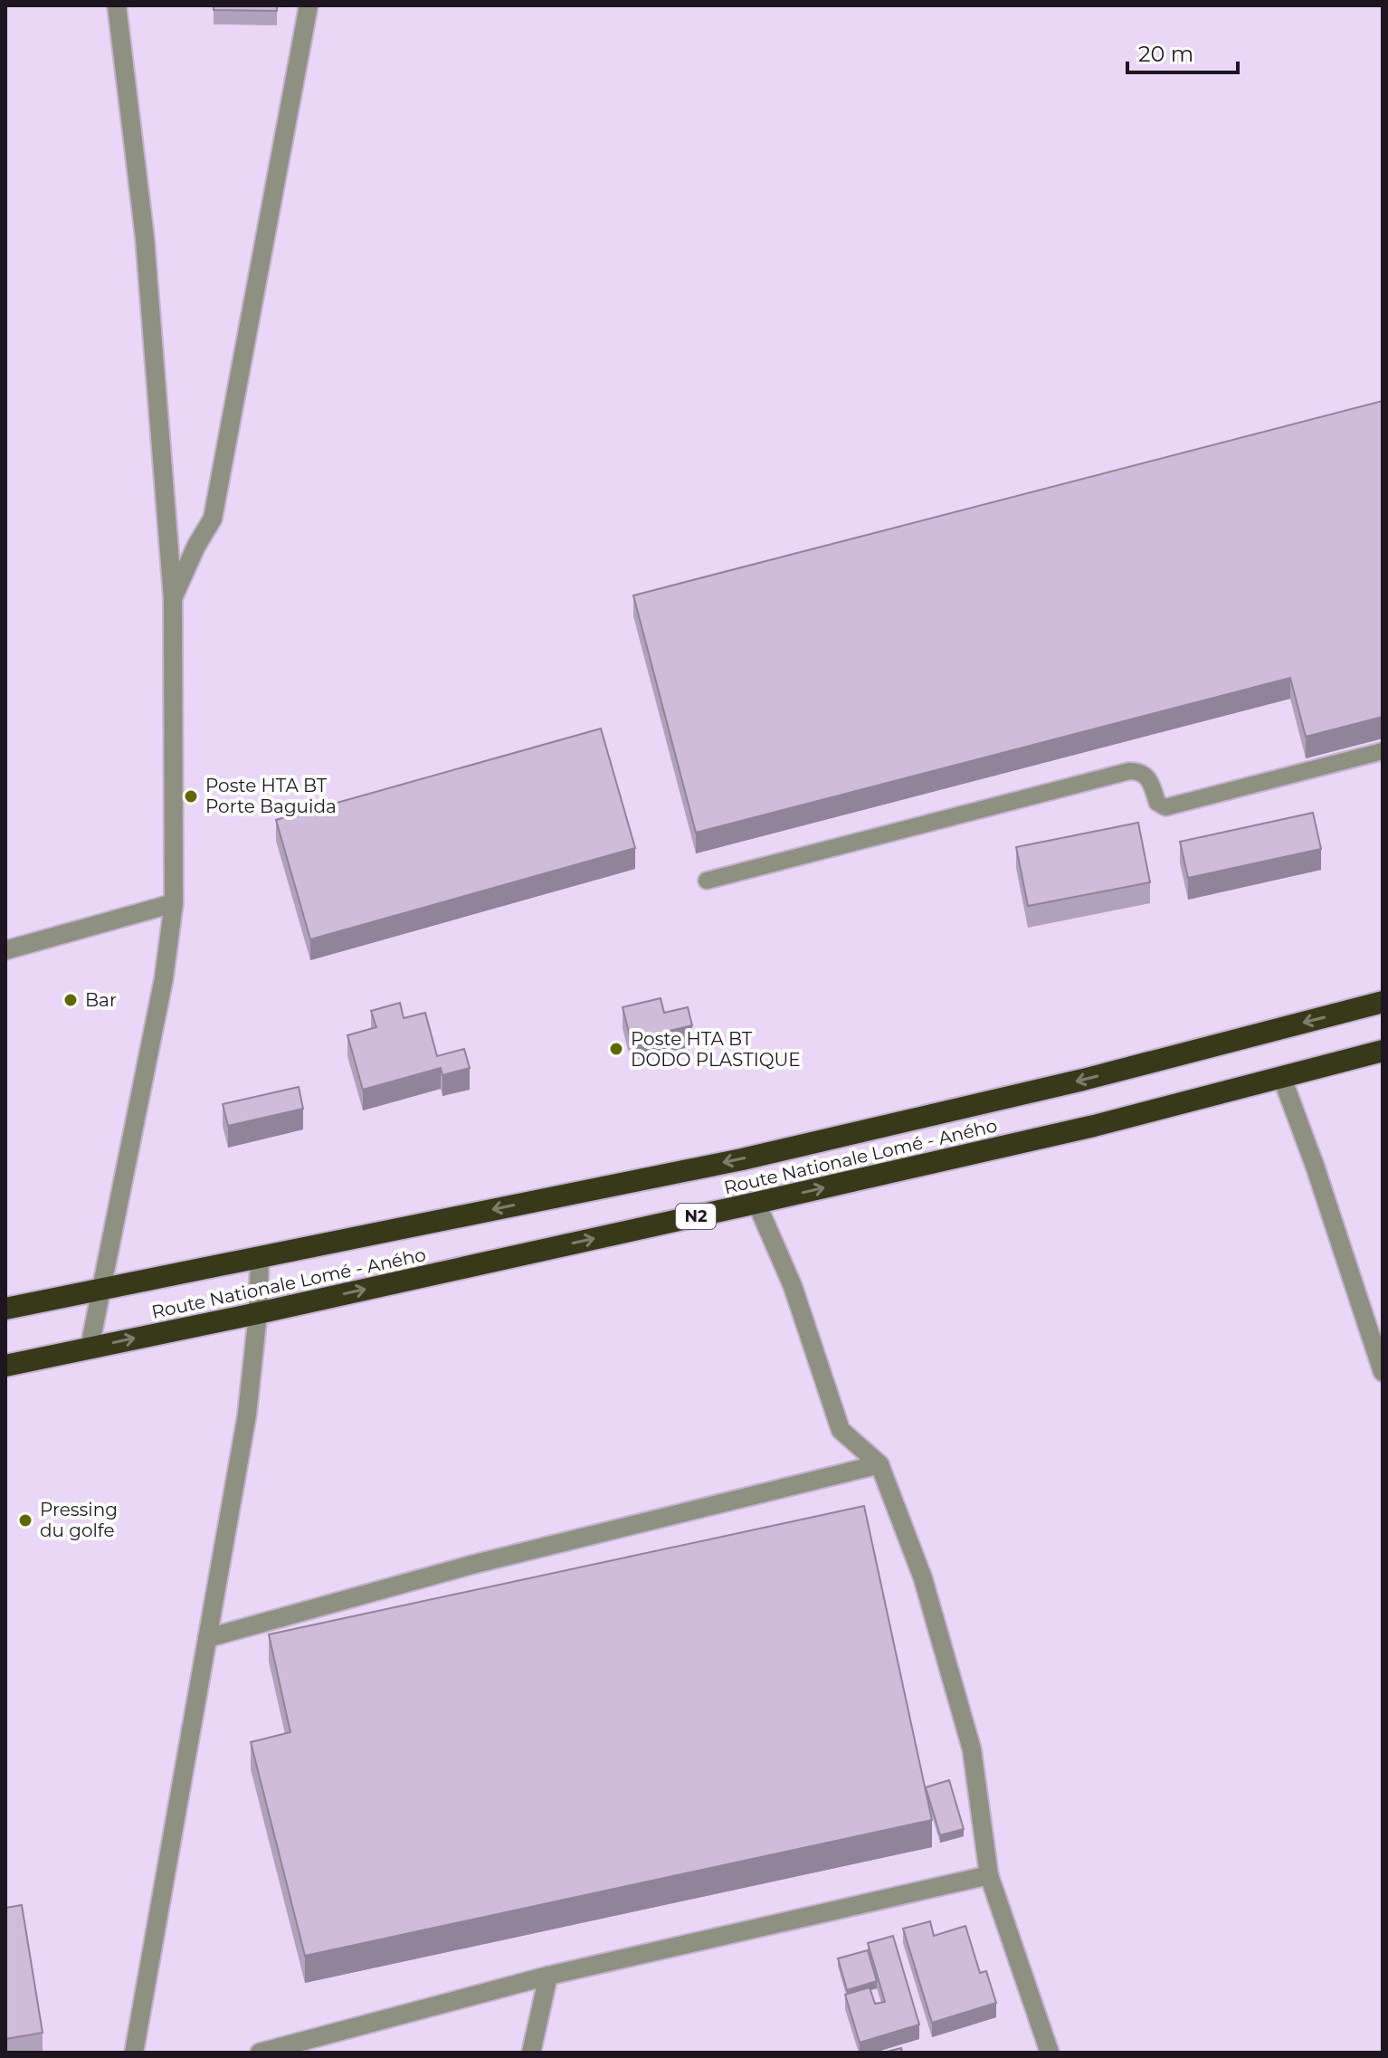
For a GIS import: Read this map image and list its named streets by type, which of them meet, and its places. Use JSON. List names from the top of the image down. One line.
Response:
{"streets":{"highway":["Route Nationale Lomé - Aného","N2"]},"places":["Poste HTA BT Porte Baguida","Bar","Poste HTA BT DODO PLASTIQUE","Pressing du golfe"],"scale_bar":"20 m"}
